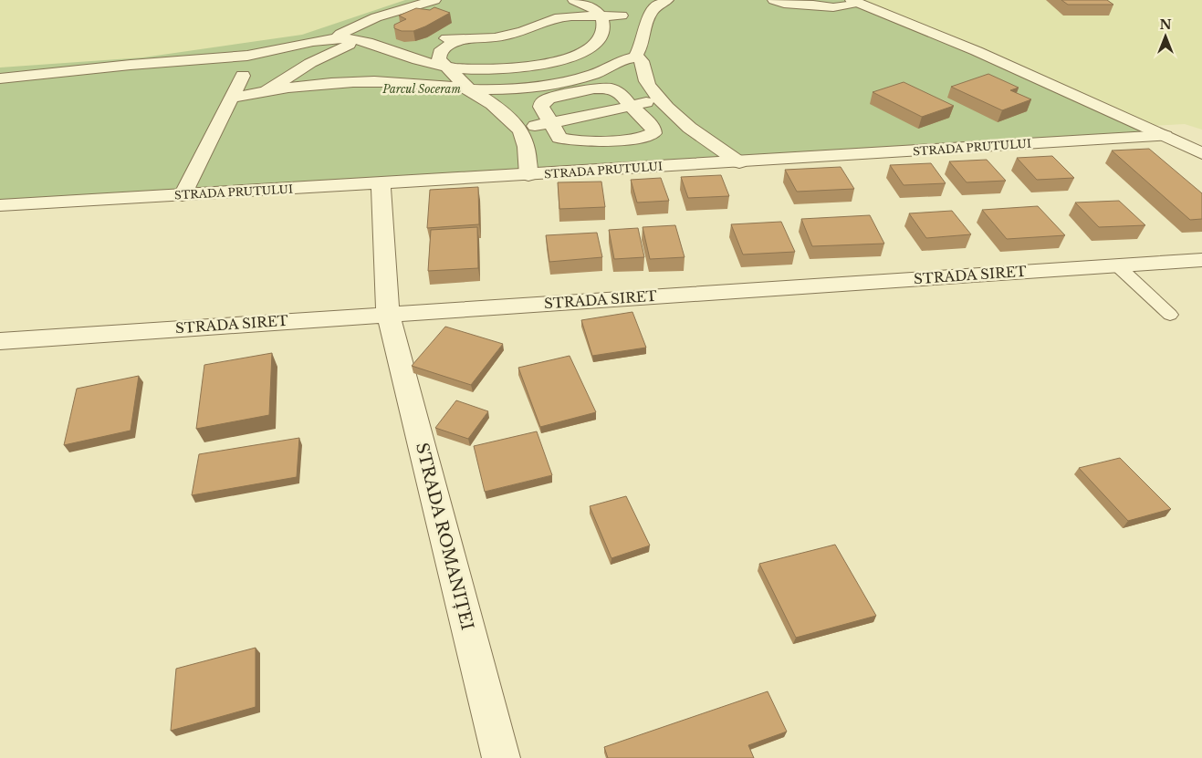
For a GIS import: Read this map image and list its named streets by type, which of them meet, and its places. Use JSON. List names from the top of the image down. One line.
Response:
{"streets":{"street":["STRADA PRUTULUI","STRADA SIRET","STRADA ROMANIȚEI"]},"crossings":[["STRADA PRUTULUI","STRADA ROMANIȚEI"],["STRADA SIRET","STRADA ROMANIȚEI"]],"parks":["Parcul Soceram"],"north":"top"}
